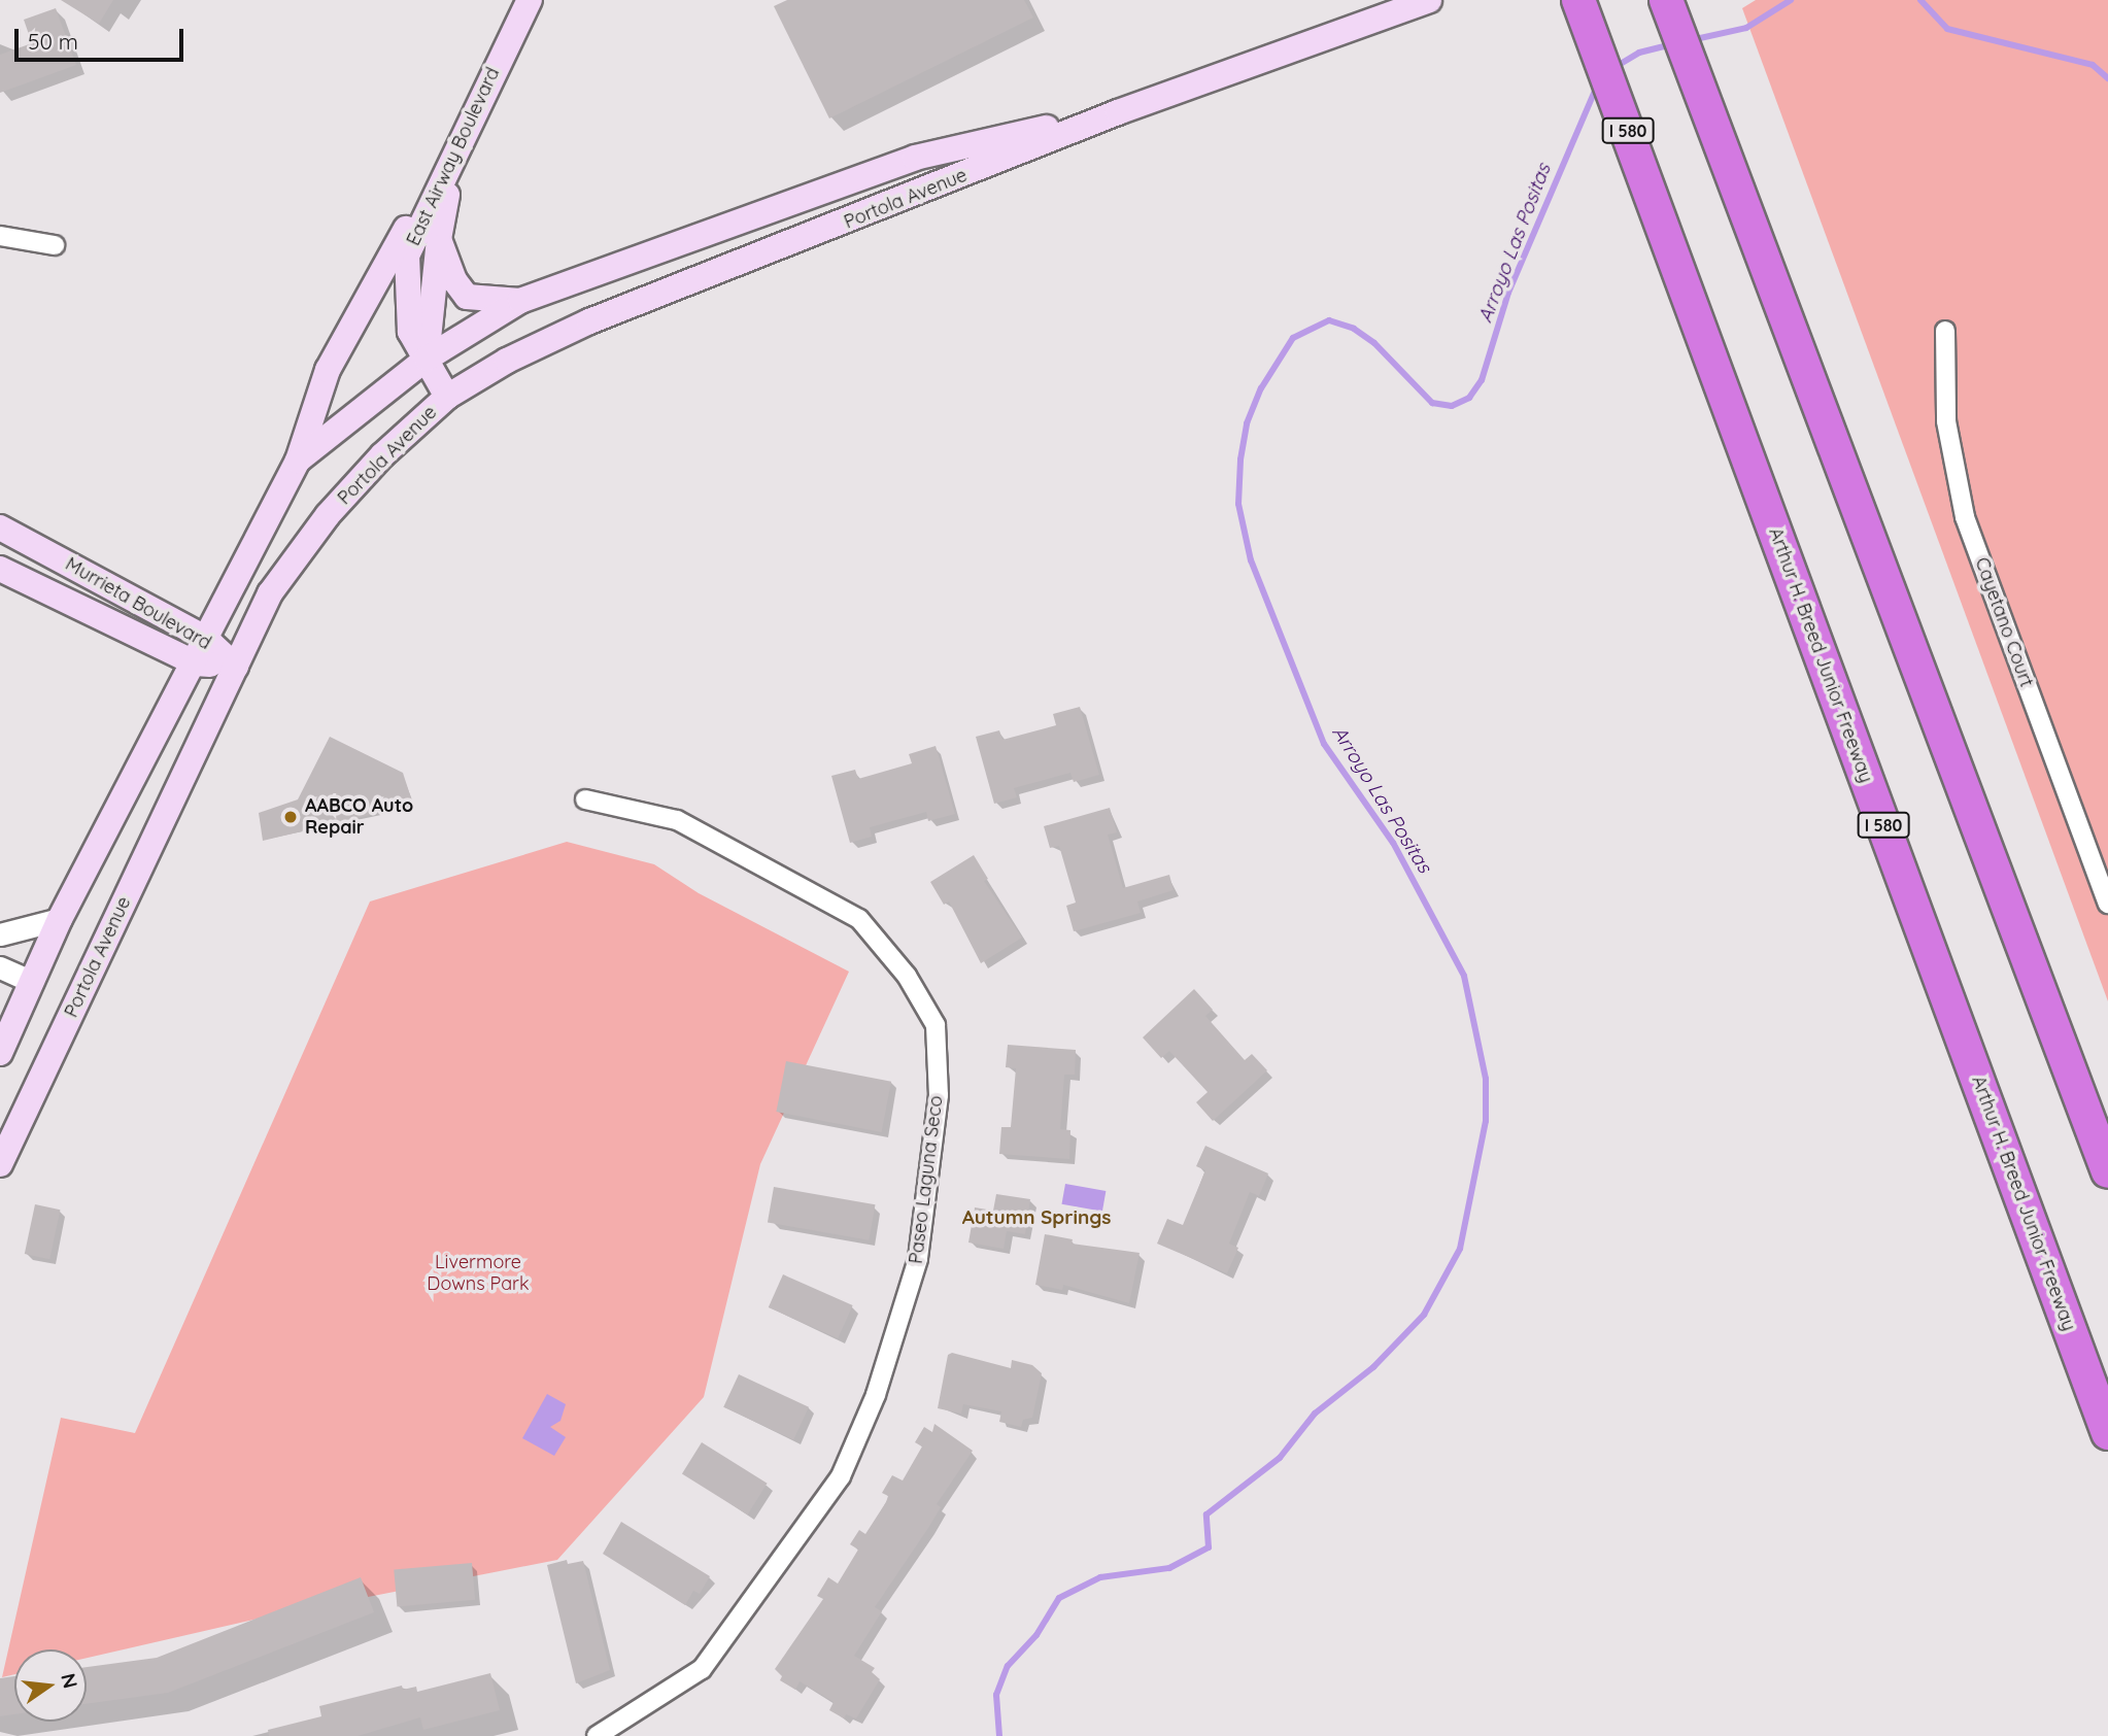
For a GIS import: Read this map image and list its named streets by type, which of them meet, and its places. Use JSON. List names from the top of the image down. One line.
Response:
{"streets":{"highway":["I 580","Arthur H. Breed Junior Freeway"],"main road":["East Airway Boulevard","Portola Avenue","Murrieta Boulevard"],"street":["Cayetano Court","Paseo Laguna Seco"]},"crossings":[["East Airway Boulevard","Portola Avenue"],["Portola Avenue","Murrieta Boulevard"]],"districts":["Autumn Springs"],"water":["Arroyo Las Positas"],"parks":["Livermore Downs Park"],"places":["AABCO Auto Repair"],"scale_bar":"50 m","north":"right"}
